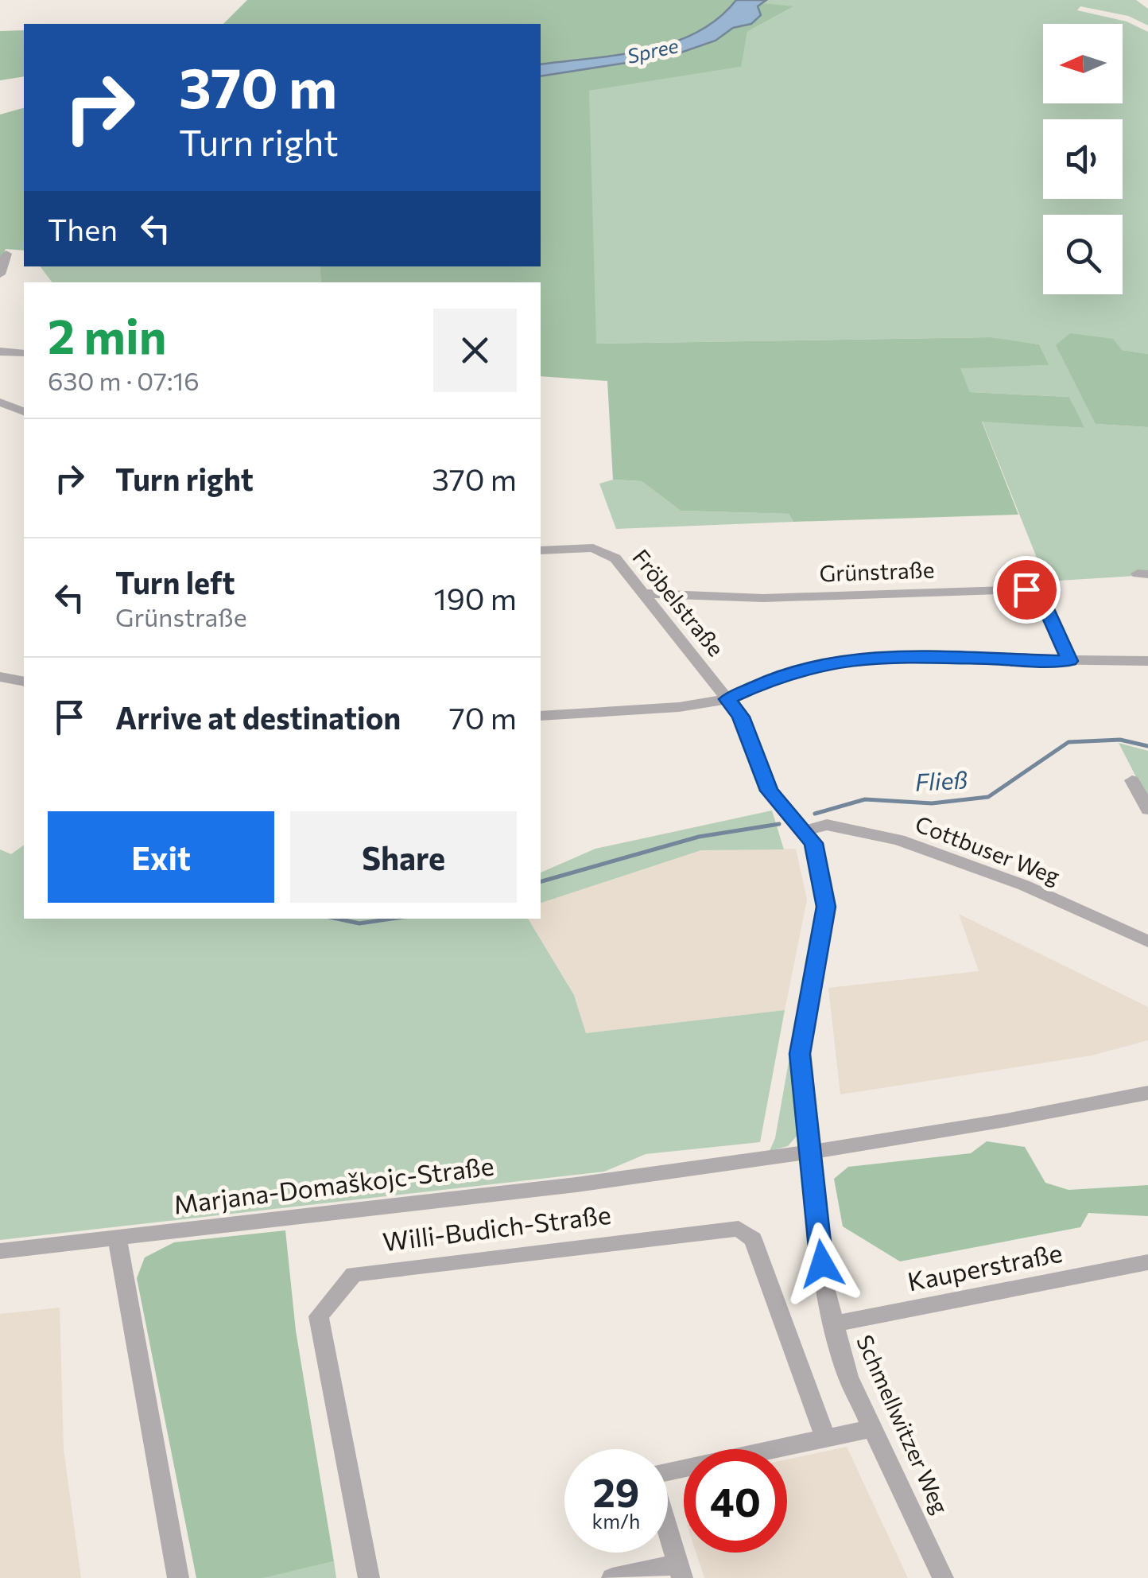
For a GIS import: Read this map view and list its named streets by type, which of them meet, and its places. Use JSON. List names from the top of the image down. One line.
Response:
{"streets":{"street":["Grünstraße","Fröbelstraße","Cottbuser Weg","Marjana-Domaškojc-Straße","Willi-Budich-Straße","Kauperstraße","Schmellwitzer Weg"]},"crossings":[["Grünstraße","Fröbelstraße"],["Fröbelstraße","Schmellwitzer Weg"],["Cottbuser Weg","Schmellwitzer Weg"],["Marjana-Domaškojc-Straße","Schmellwitzer Weg"],["Kauperstraße","Schmellwitzer Weg"]],"water":["Spree","Fließ"],"north":"left","page":{"turn":["370 m","Turn right"],"then":"Then","heading":["2 min","630 m · 07:16"],"list":[{"name":"Turn right","value":"370 m"},{"name":"Turn left","note":"Grünstraße","value":"190 m"},{"name":"Arrive at destination","value":"70 m"}],"buttons":["Exit","Share"],"speed":"29 km/h","limit":"40"}}
